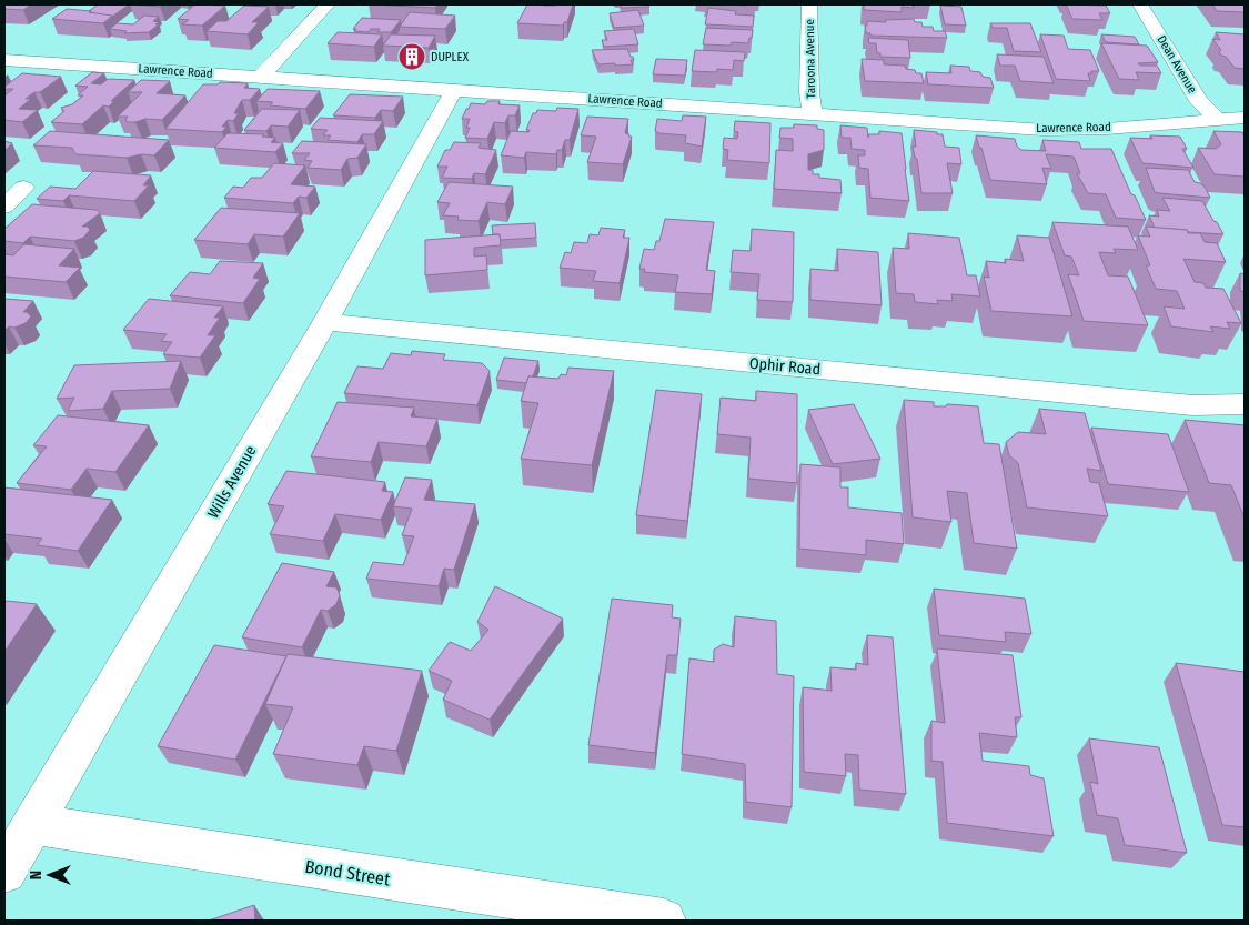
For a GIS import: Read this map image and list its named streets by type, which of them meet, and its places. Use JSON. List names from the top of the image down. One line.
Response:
{"streets":{"street":["Taroona Avenue","Dean Avenue","Lawrence Road","Ophir Road","Wills Avenue","Bond Street"]},"crossings":[["Taroona Avenue","Lawrence Road"],["Dean Avenue","Lawrence Road"],["Lawrence Road","Wills Avenue"],["Ophir Road","Wills Avenue"],["Wills Avenue","Bond Street"]],"places":{"building":["DUPLEX"]},"north":"left"}
